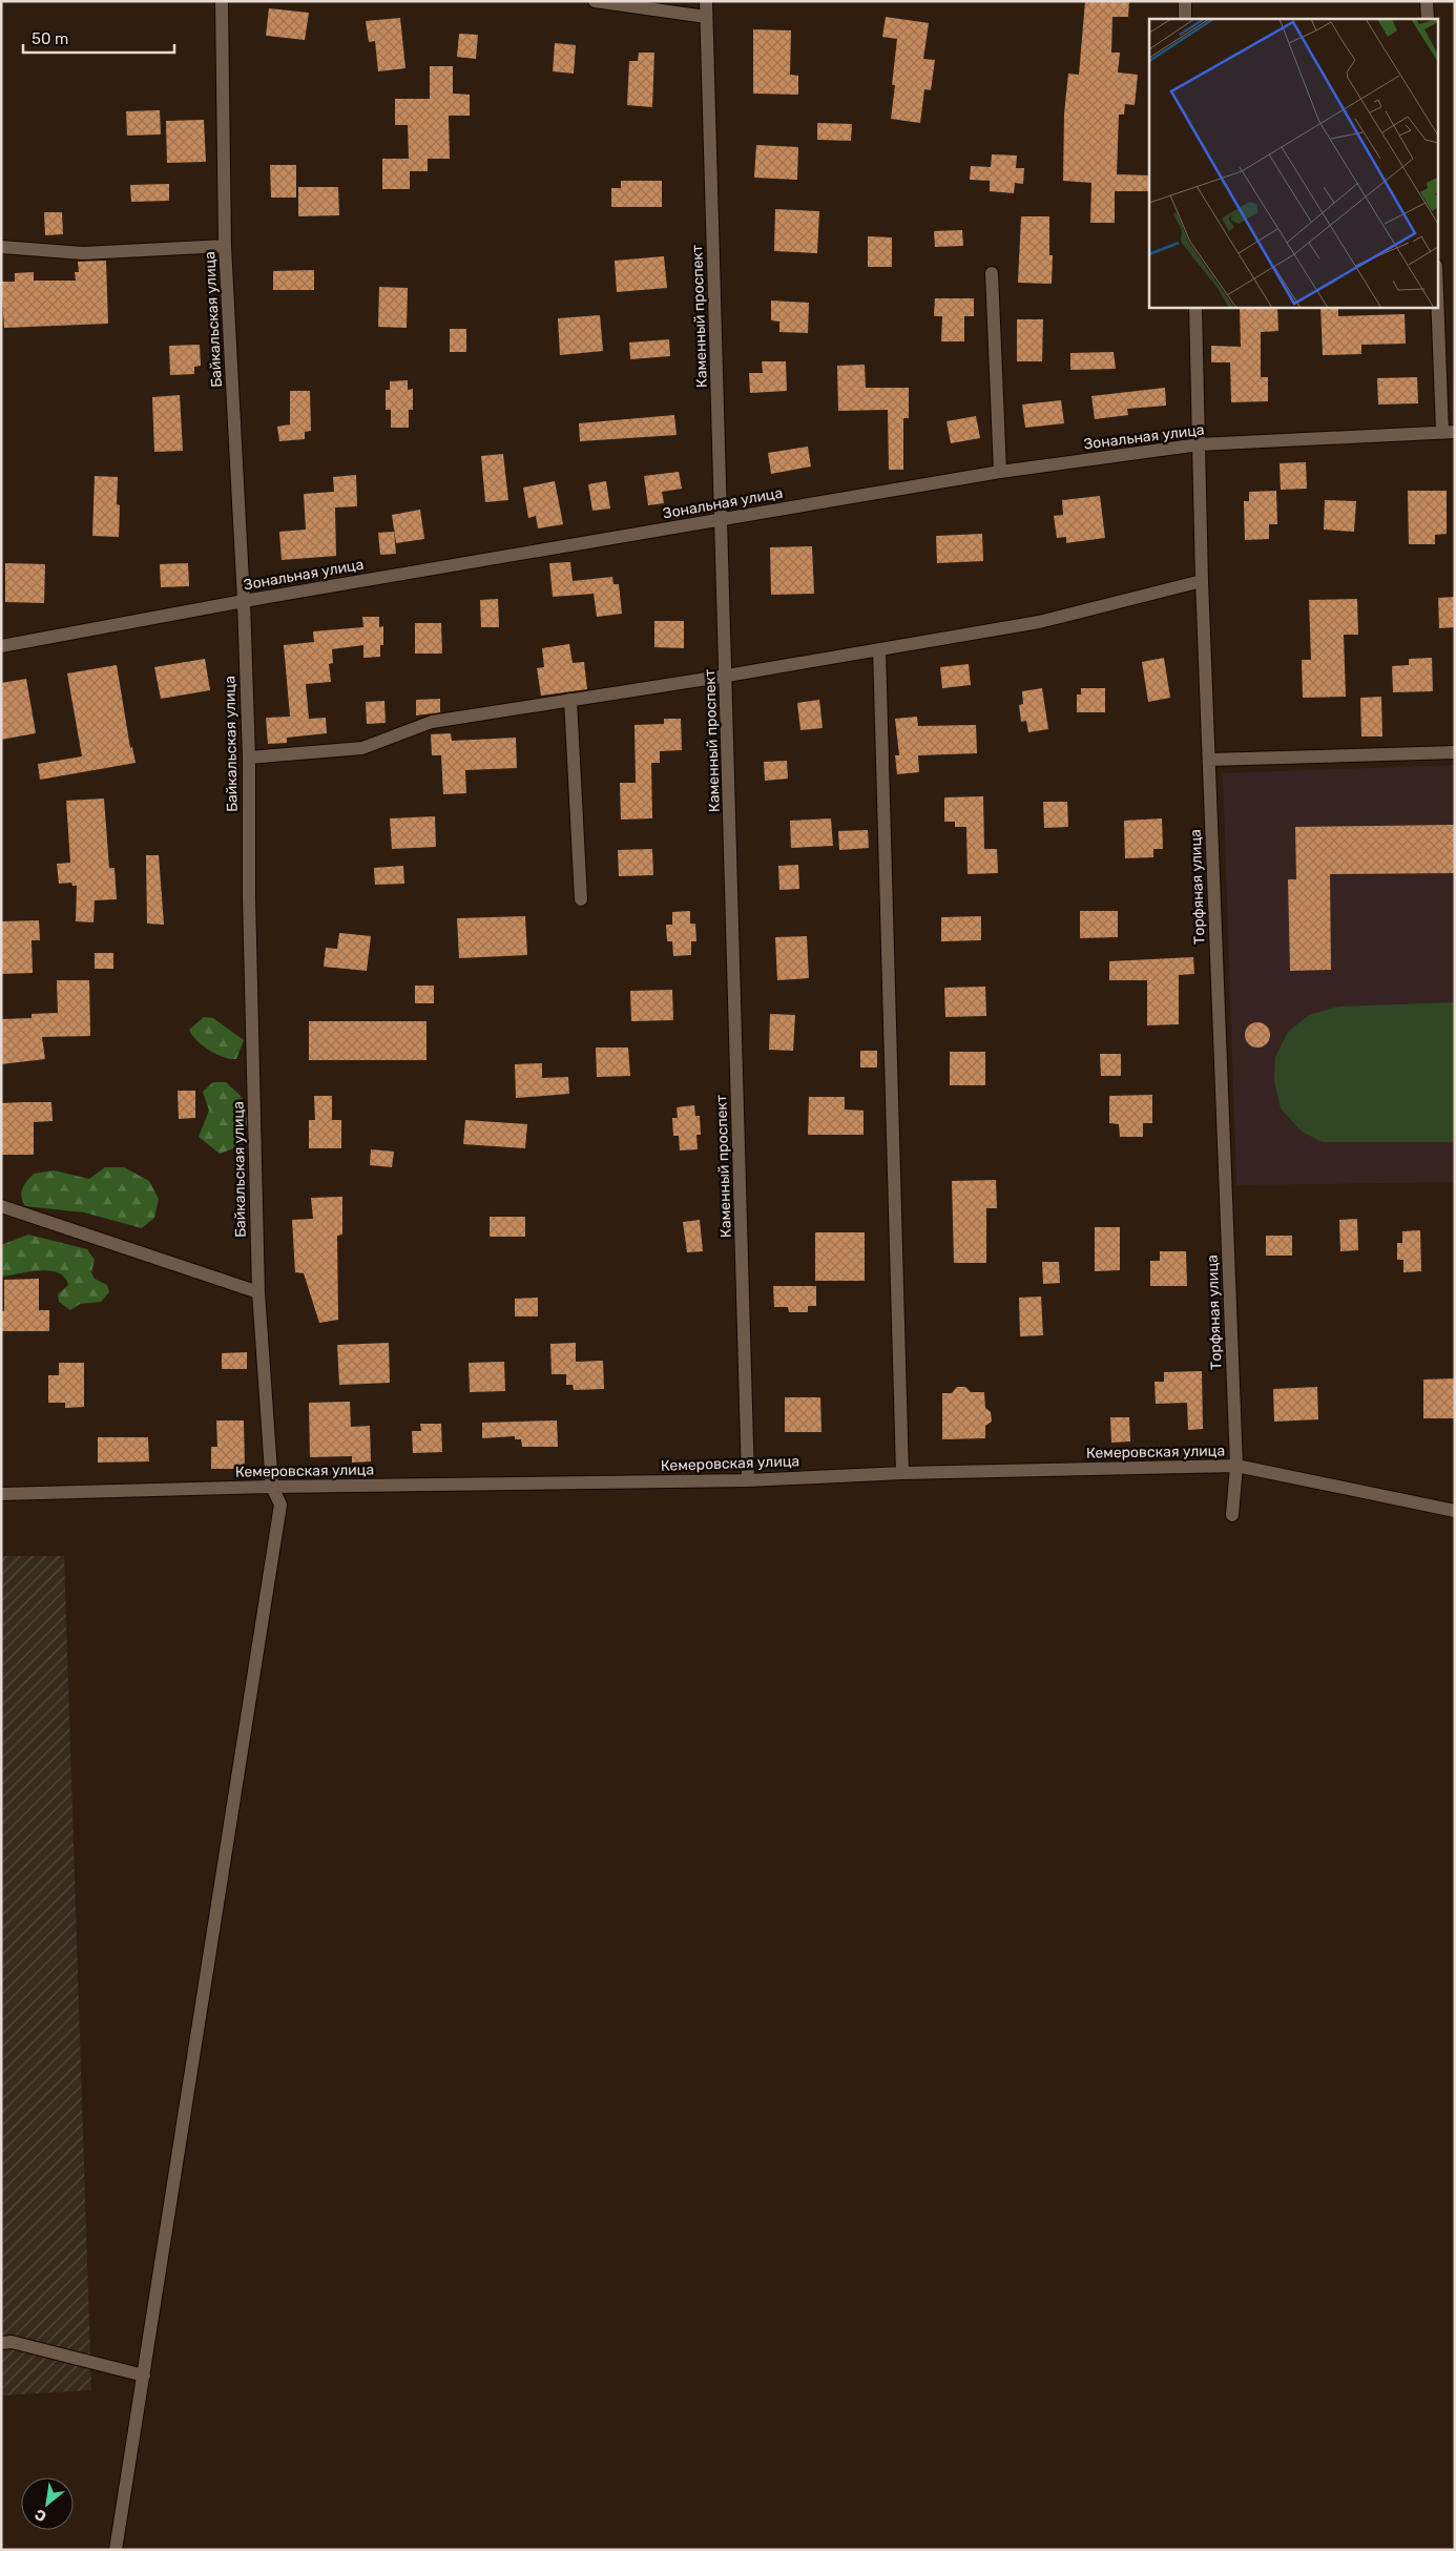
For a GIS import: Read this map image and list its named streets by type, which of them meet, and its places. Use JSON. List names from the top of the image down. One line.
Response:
{"streets":{"street":["Каменный проспект","Байкальская улица","Зональная улица","Торфяная улица","Кемеровская улица"]},"crossings":[["Каменный проспект","Зональная улица"],["Каменный проспект","Кемеровская улица"],["Байкальская улица","Зональная улица"],["Байкальская улица","Кемеровская улица"],["Зональная улица","Торфяная улица"],["Торфяная улица","Кемеровская улица"]],"scale_bar":"50 m","north":"bottom left"}
